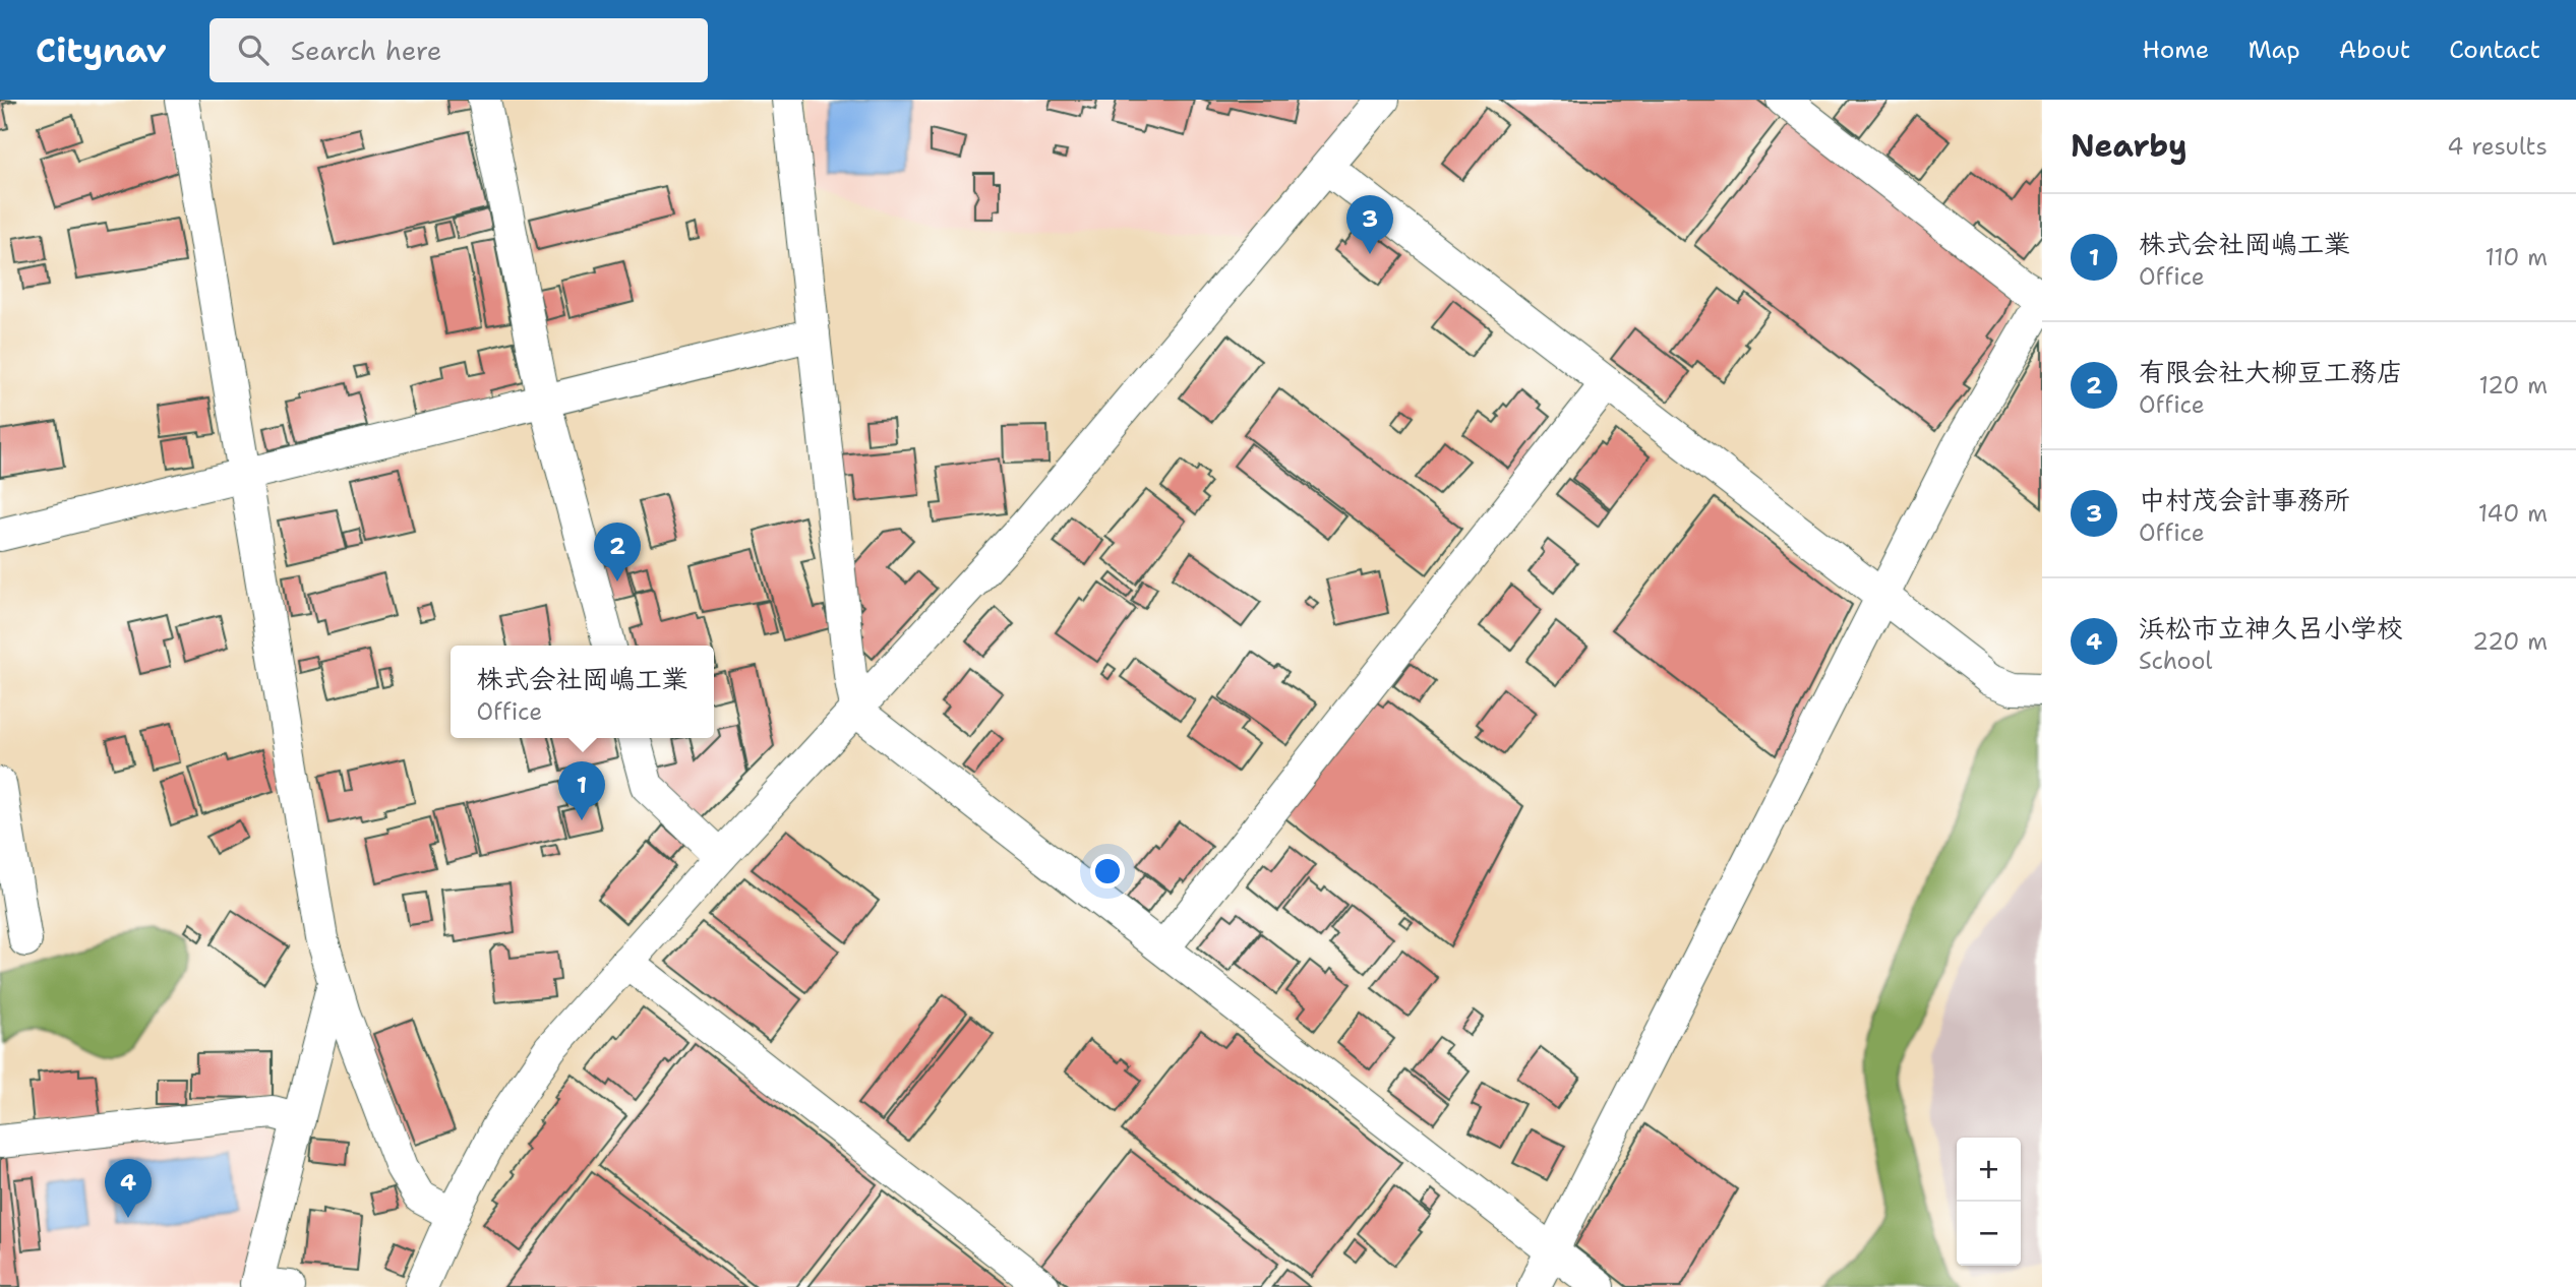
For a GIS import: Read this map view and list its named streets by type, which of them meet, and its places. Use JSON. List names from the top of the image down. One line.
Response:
{"page":{"header":"Citynav","search":"Search here","nav":["Home","Map","About","Contact"],"heading":["Nearby","4 results"],"list":[{"mark":"1","name":"株式会社岡嶋工業","note":"Office","value":"110 m"},{"mark":"2","name":"有限会社大柳豆工務店","note":"Office","value":"120 m"},{"mark":"3","name":"中村茂会計事務所","note":"Office","value":"140 m"},{"mark":"4","name":"浜松市立神久呂小学校","note":"School","value":"220 m"}],"pins":["3","2","1","4"],"popup":["株式会社岡嶋工業","Office"],"map_buttons":["+","−"]}}
